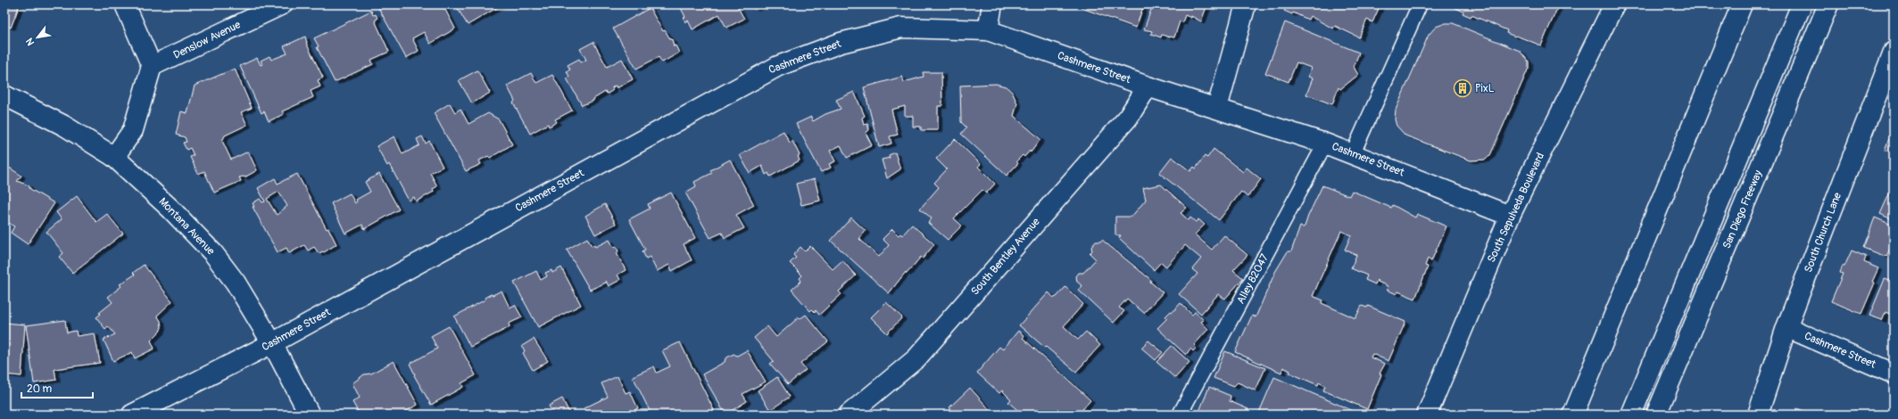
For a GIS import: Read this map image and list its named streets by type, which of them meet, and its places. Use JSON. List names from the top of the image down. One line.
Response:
{"streets":{"main road":["Denslow Avenue","Cashmere Street","South Sepulveda Boulevard","San Diego Freeway","Montana Avenue","South Church Lane","South Bentley Avenue"],"lane":["Alley 82047"]},"crossings":[["Cashmere Street","South Sepulveda Boulevard"],["Cashmere Street","Montana Avenue"],["Cashmere Street","South Church Lane"],["Cashmere Street","South Bentley Avenue"],["Cashmere Street","Alley 82047"]],"places":{"building":["PixL"]},"scale_bar":"20 m","north":"bottom left"}
